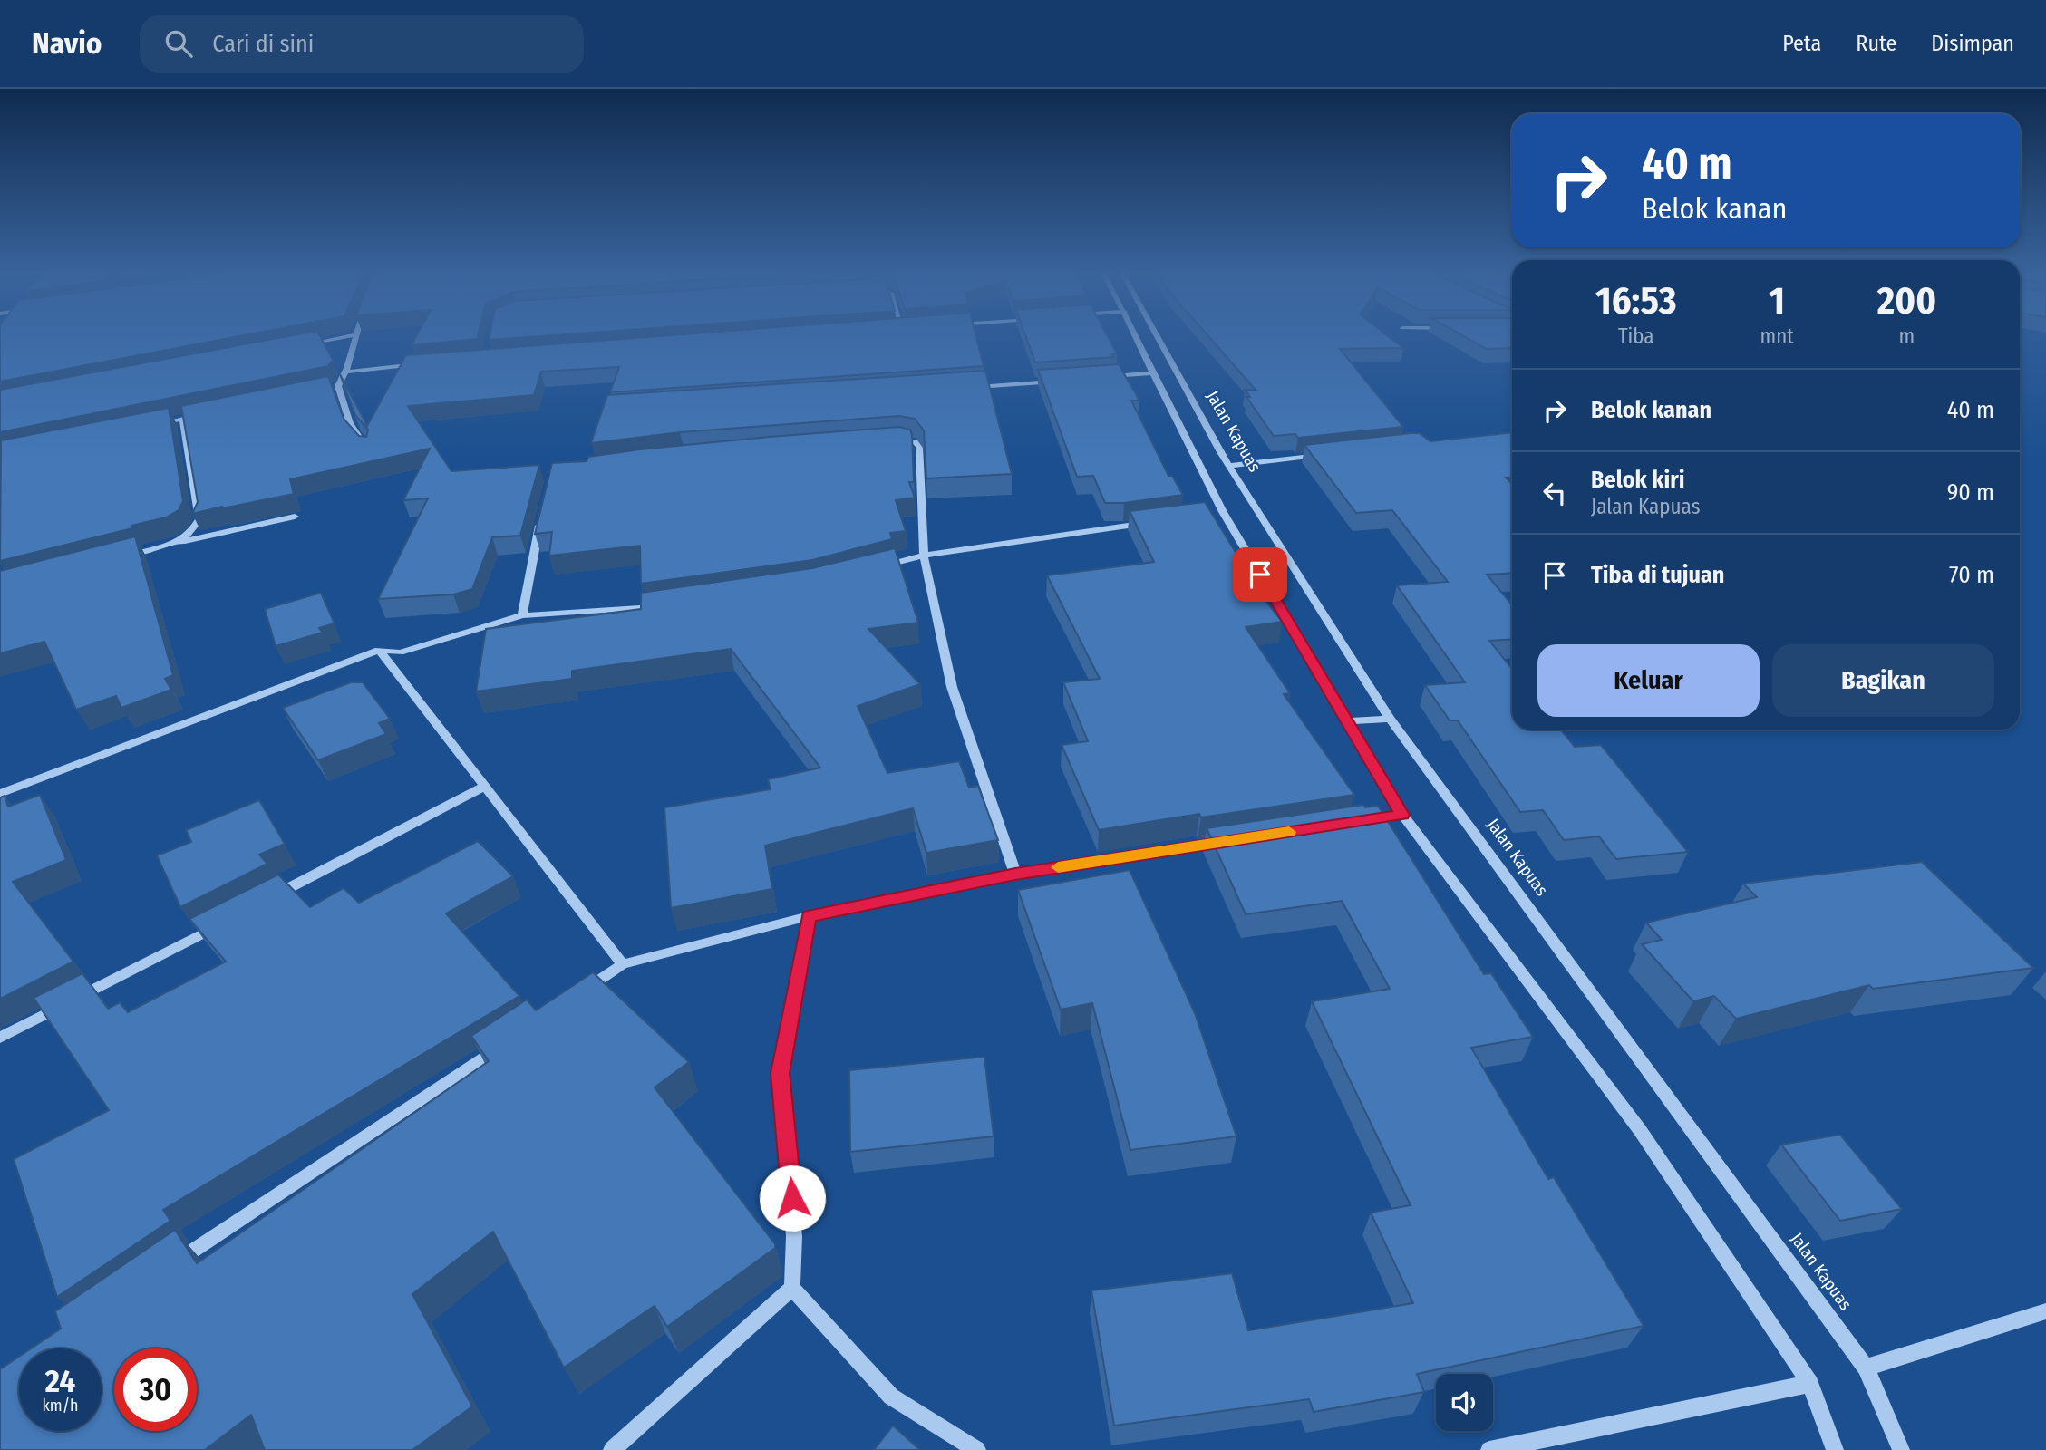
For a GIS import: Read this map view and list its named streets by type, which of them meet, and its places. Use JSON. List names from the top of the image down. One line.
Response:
{"streets":{"street":["Jalan Kapuas"]},"page":{"header":"Navio","search":"Cari di sini","nav":["Peta","Rute","Disimpan"],"turn":["40 m","Belok kanan"],"eta":["16:53","Tiba","1","mnt","200","m"],"list":[{"name":"Belok kanan","value":"40 m"},{"name":"Belok kiri","note":"Jalan Kapuas","value":"90 m"},{"name":"Tiba di tujuan","value":"70 m"}],"buttons":["Keluar","Bagikan"],"speed":"24 km/h","limit":"30"}}
